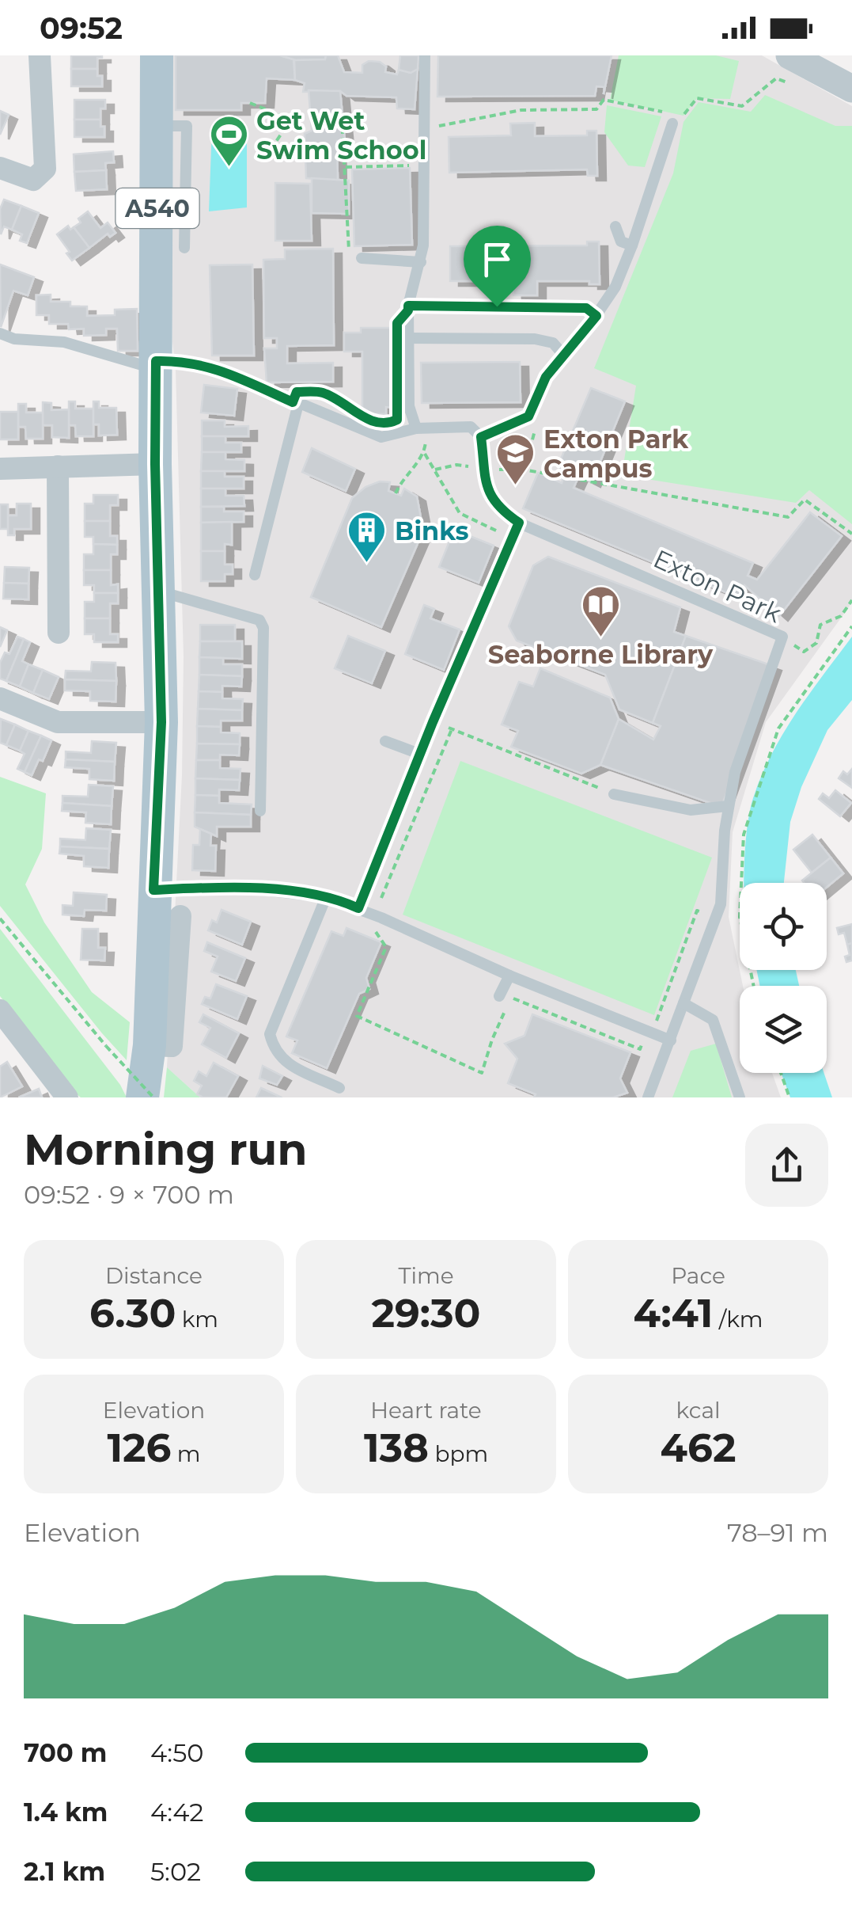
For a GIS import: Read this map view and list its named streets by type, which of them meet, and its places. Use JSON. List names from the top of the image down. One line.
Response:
{"streets":{"main road":["A540"],"lane":["Exton Park"]},"places":{"sports":["Get Wet Swim School"],"school or university":["Exton Park Campus"],"building":["Binks"],"library":["Seaborne Library"]},"page":{"status":"09:52","heading":["Morning run","09:52 · 9 × 700 m"],"stats":[["Distance","6.30 km"],["Time","29:30"],["Pace","4:41 /km"],["Elevation","126 m"],["Heart rate","138 bpm"],["kcal","462"]],"chart":["Elevation","78–91 m"],"list":[{"name":"700 m","note":"4:50"},{"name":"1.4 km","note":"4:42"},{"name":"2.1 km","note":"5:02"}]}}
